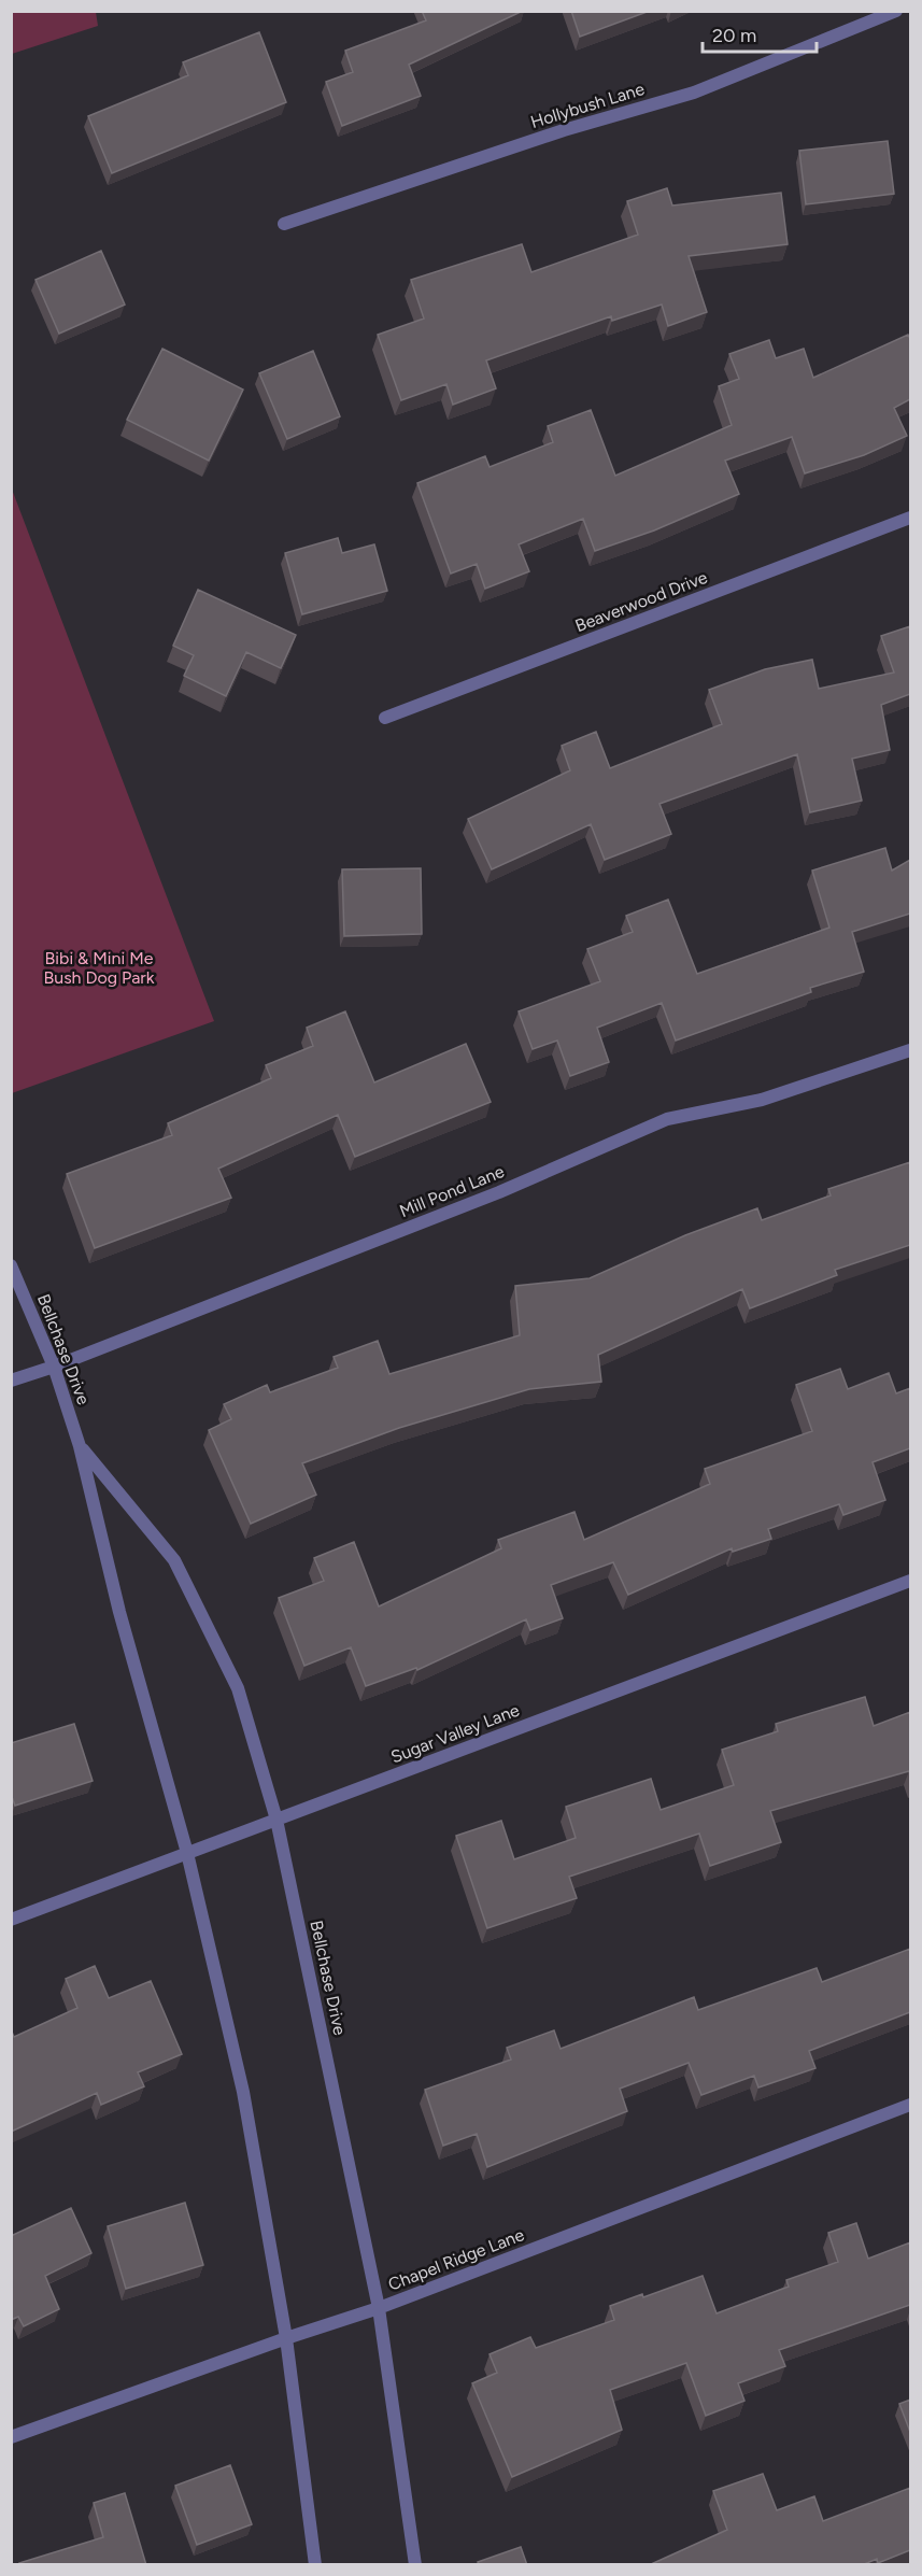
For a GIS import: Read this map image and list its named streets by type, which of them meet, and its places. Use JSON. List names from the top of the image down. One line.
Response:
{"streets":{"street":["Hollybush Lane","Beaverwood Drive","Mill Pond Lane","Bellchase Drive","Sugar Valley Lane","Chapel Ridge Lane"]},"crossings":[["Mill Pond Lane","Bellchase Drive"],["Bellchase Drive","Sugar Valley Lane"],["Bellchase Drive","Chapel Ridge Lane"]],"parks":["Bibi & Mini Me Bush Dog Park"],"scale_bar":"20 m"}
